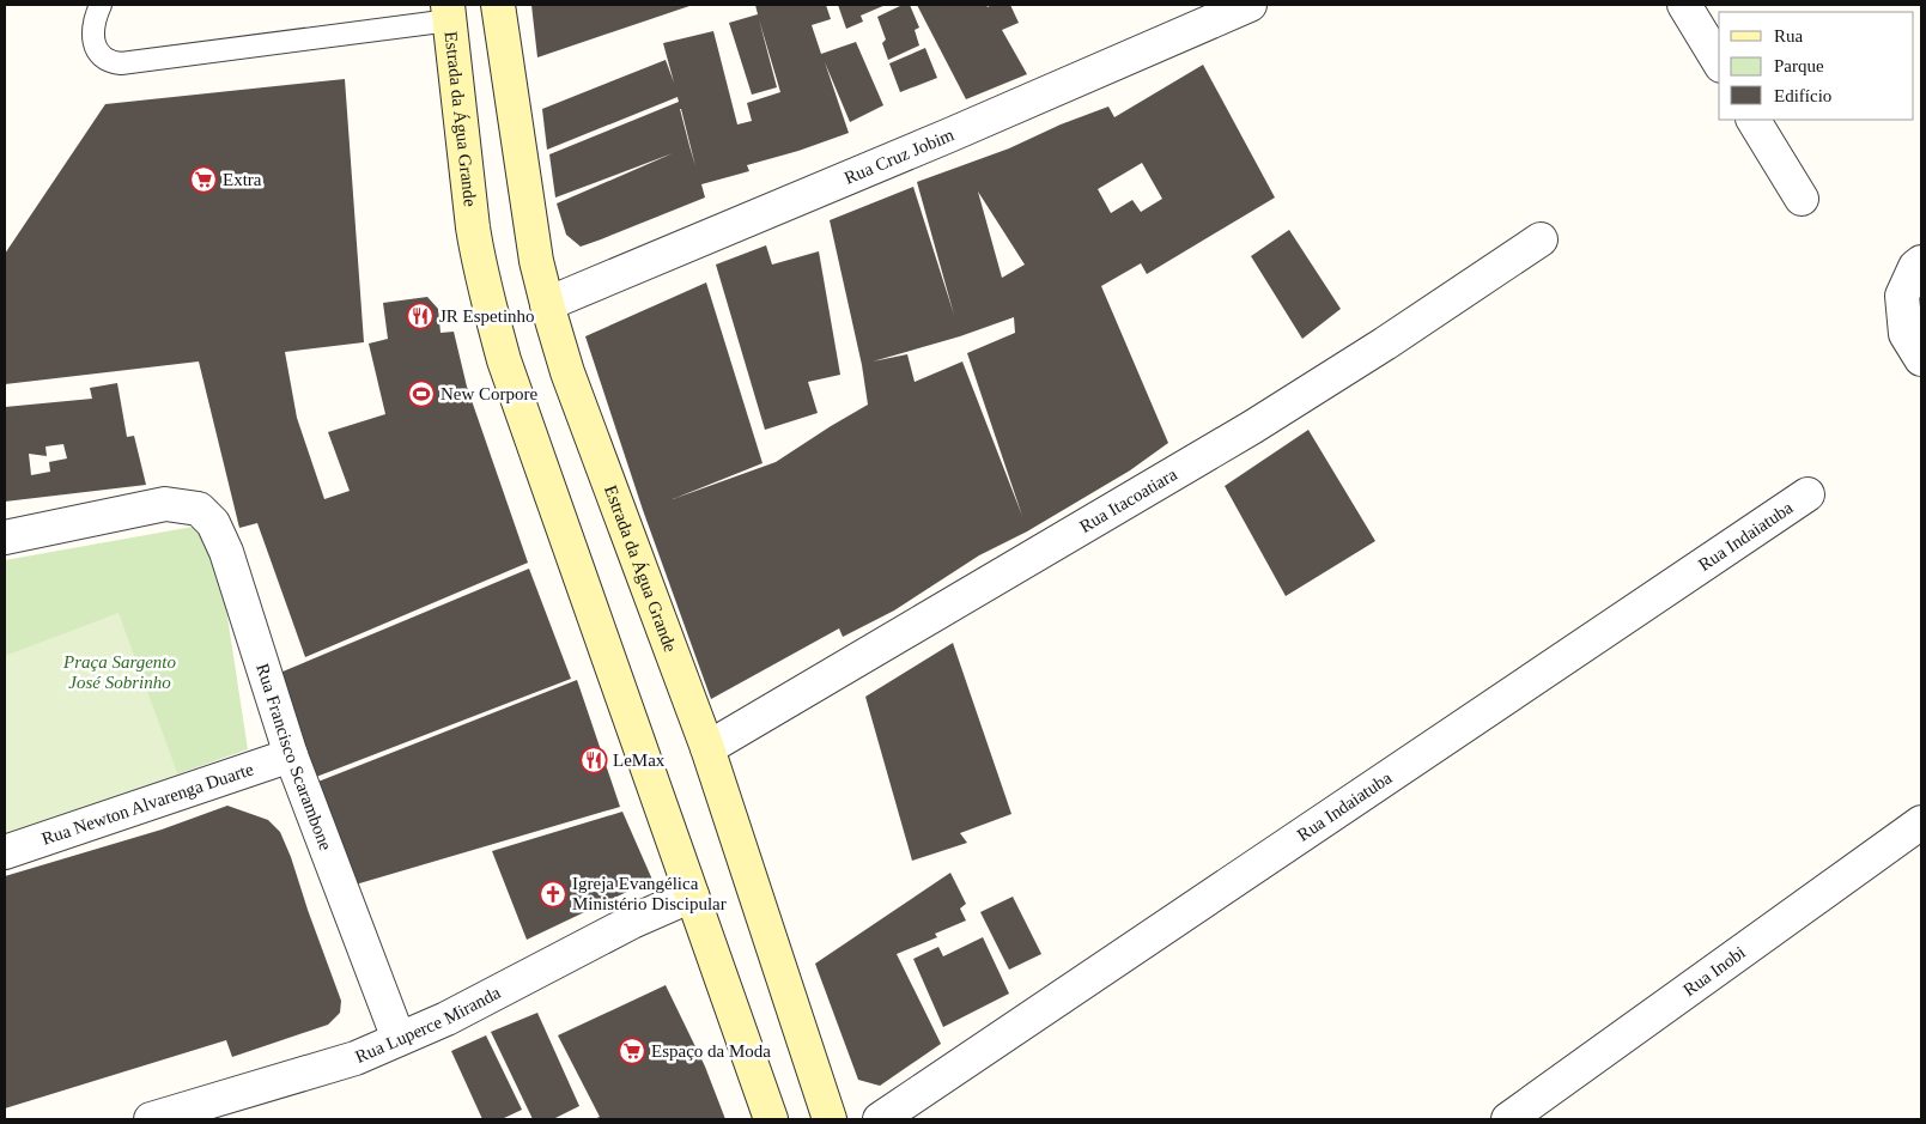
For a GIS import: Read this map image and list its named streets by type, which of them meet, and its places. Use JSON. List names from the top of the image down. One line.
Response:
{"streets":{"main road":["Estrada da Água Grande"],"street":["Rua Cruz Jobim","Rua Itacoatiara","Rua Indaiatuba","Rua Francisco Scarambone","Rua Newton Alvarenga Duarte","Rua Inobi","Rua Luperce Miranda"]},"crossings":[["Estrada da Água Grande","Rua Cruz Jobim"],["Estrada da Água Grande","Rua Itacoatiara"],["Estrada da Água Grande","Rua Luperce Miranda"],["Rua Francisco Scarambone","Rua Newton Alvarenga Duarte"],["Rua Francisco Scarambone","Rua Luperce Miranda"]],"parks":["Praça Sargento José Sobrinho"],"places":{"supermarket":["Extra","Espaço da Moda"],"restaurant":["JR Espetinho","LeMax"],"sports":["New Corpore"],"church":["Igreja Evangélica Ministério Discipular"]},"legend":["Rua","Parque","Edifício"]}
